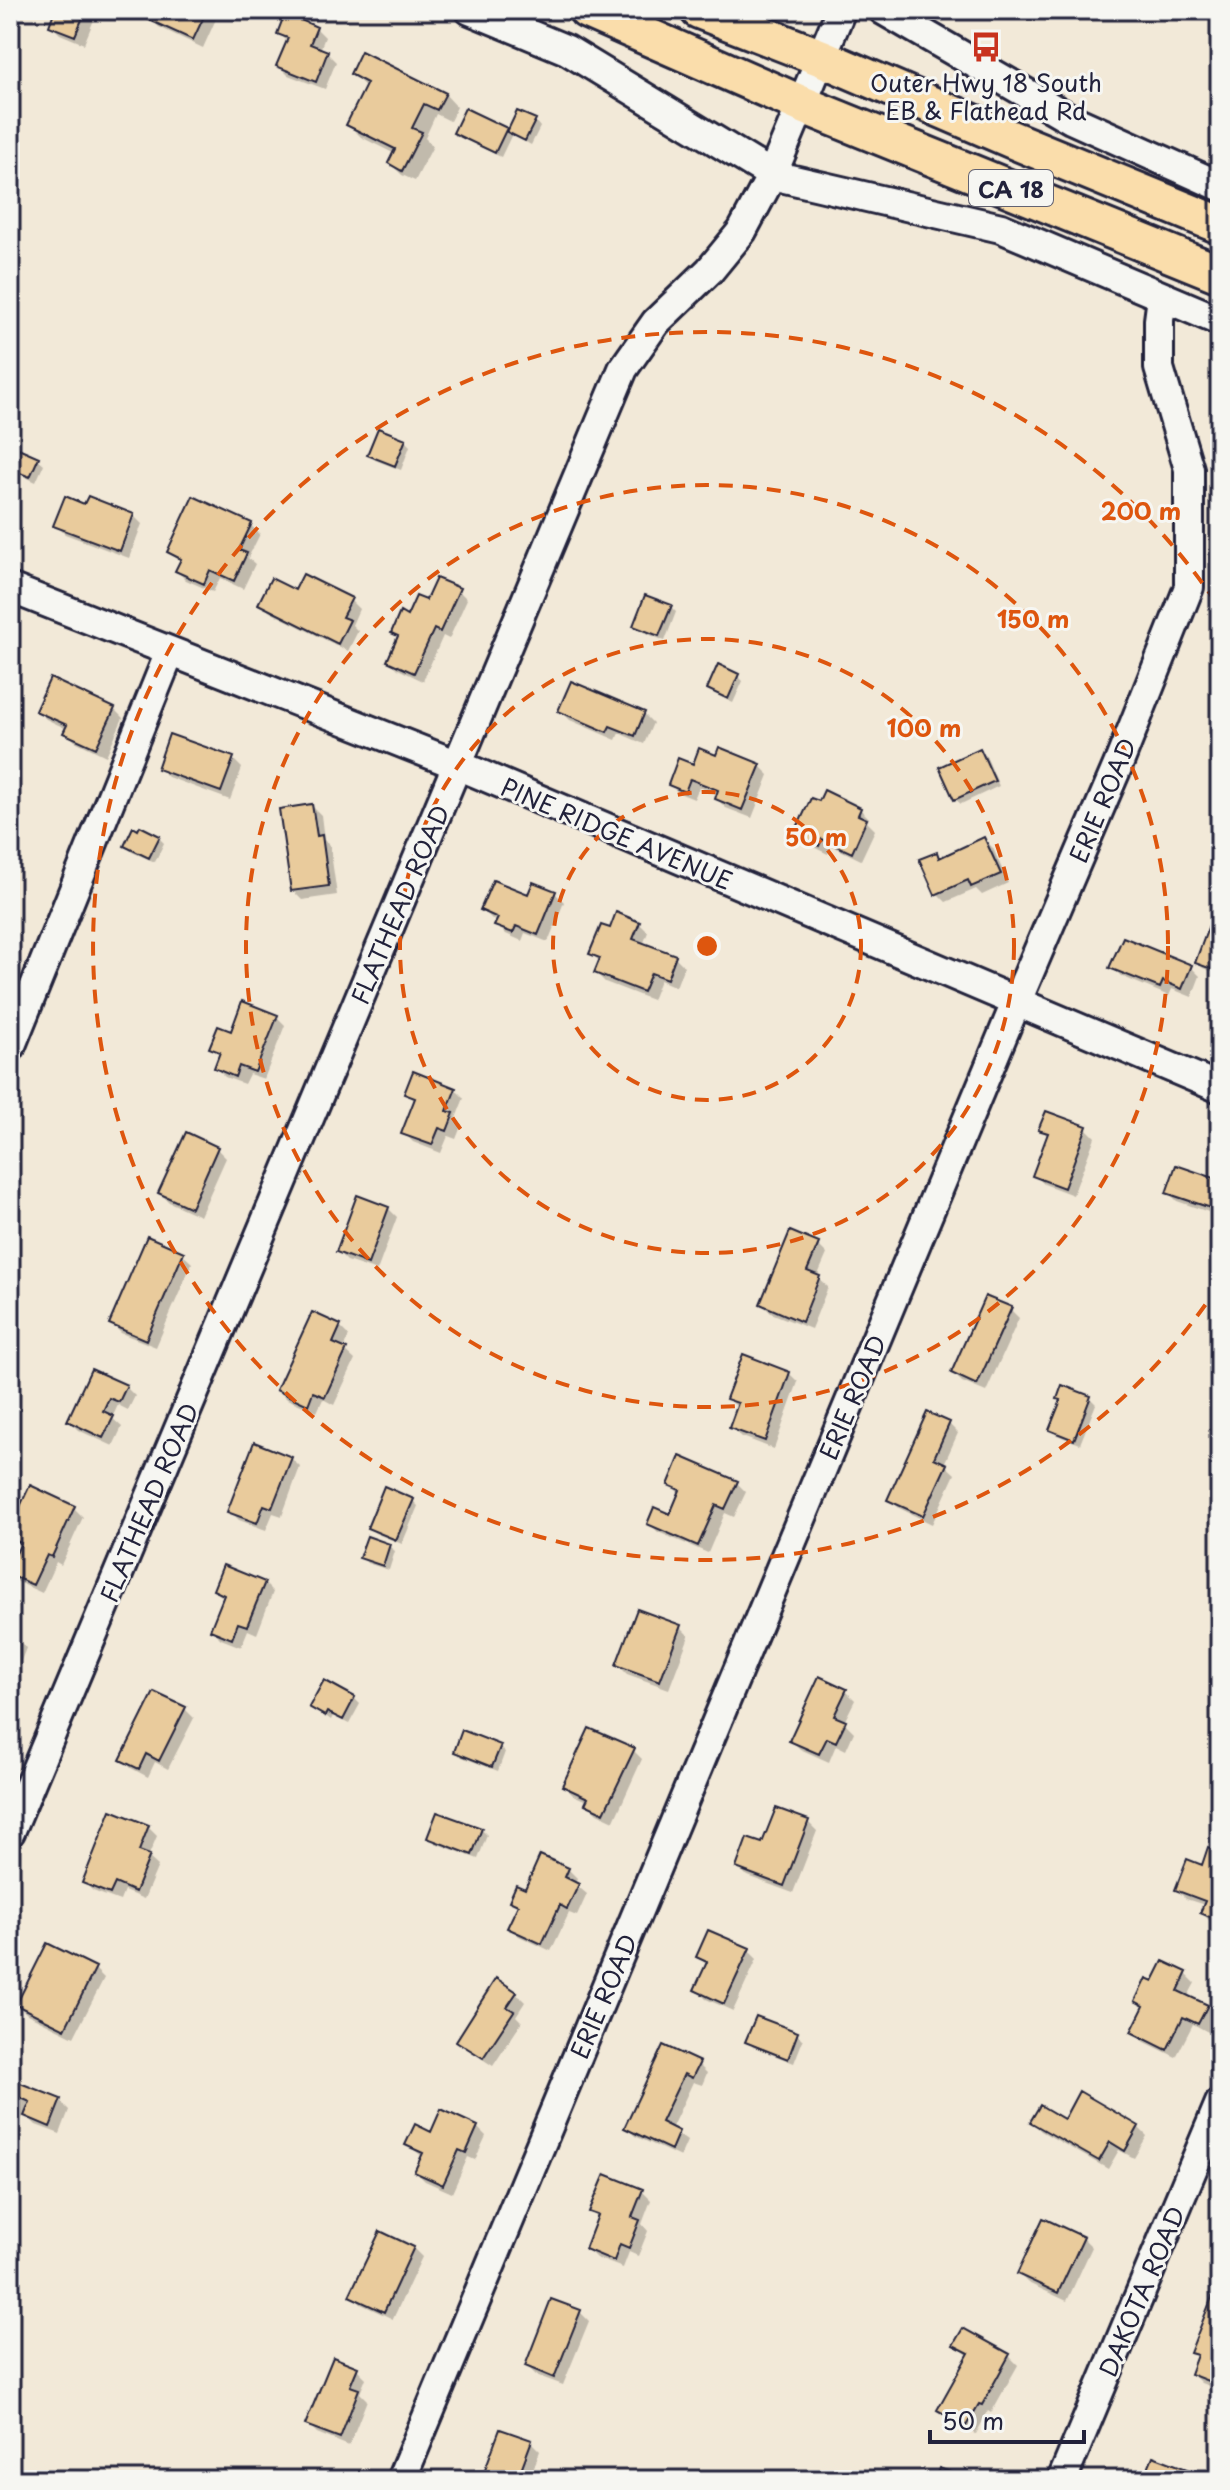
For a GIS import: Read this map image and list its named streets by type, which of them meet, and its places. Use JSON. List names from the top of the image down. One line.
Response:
{"streets":{"main road":["CA 18"],"street":["ERIE ROAD","PINE RIDGE AVENUE","FLATHEAD ROAD","DAKOTA ROAD"]},"crossings":[["CA 18","FLATHEAD ROAD"],["ERIE ROAD","PINE RIDGE AVENUE"],["PINE RIDGE AVENUE","FLATHEAD ROAD"]],"places":{"bus stop":["Outer Hwy 18 South EB & Flathead Rd"]},"scale_bar":"50 m","rings":["200 m","150 m","100 m","50 m"]}
